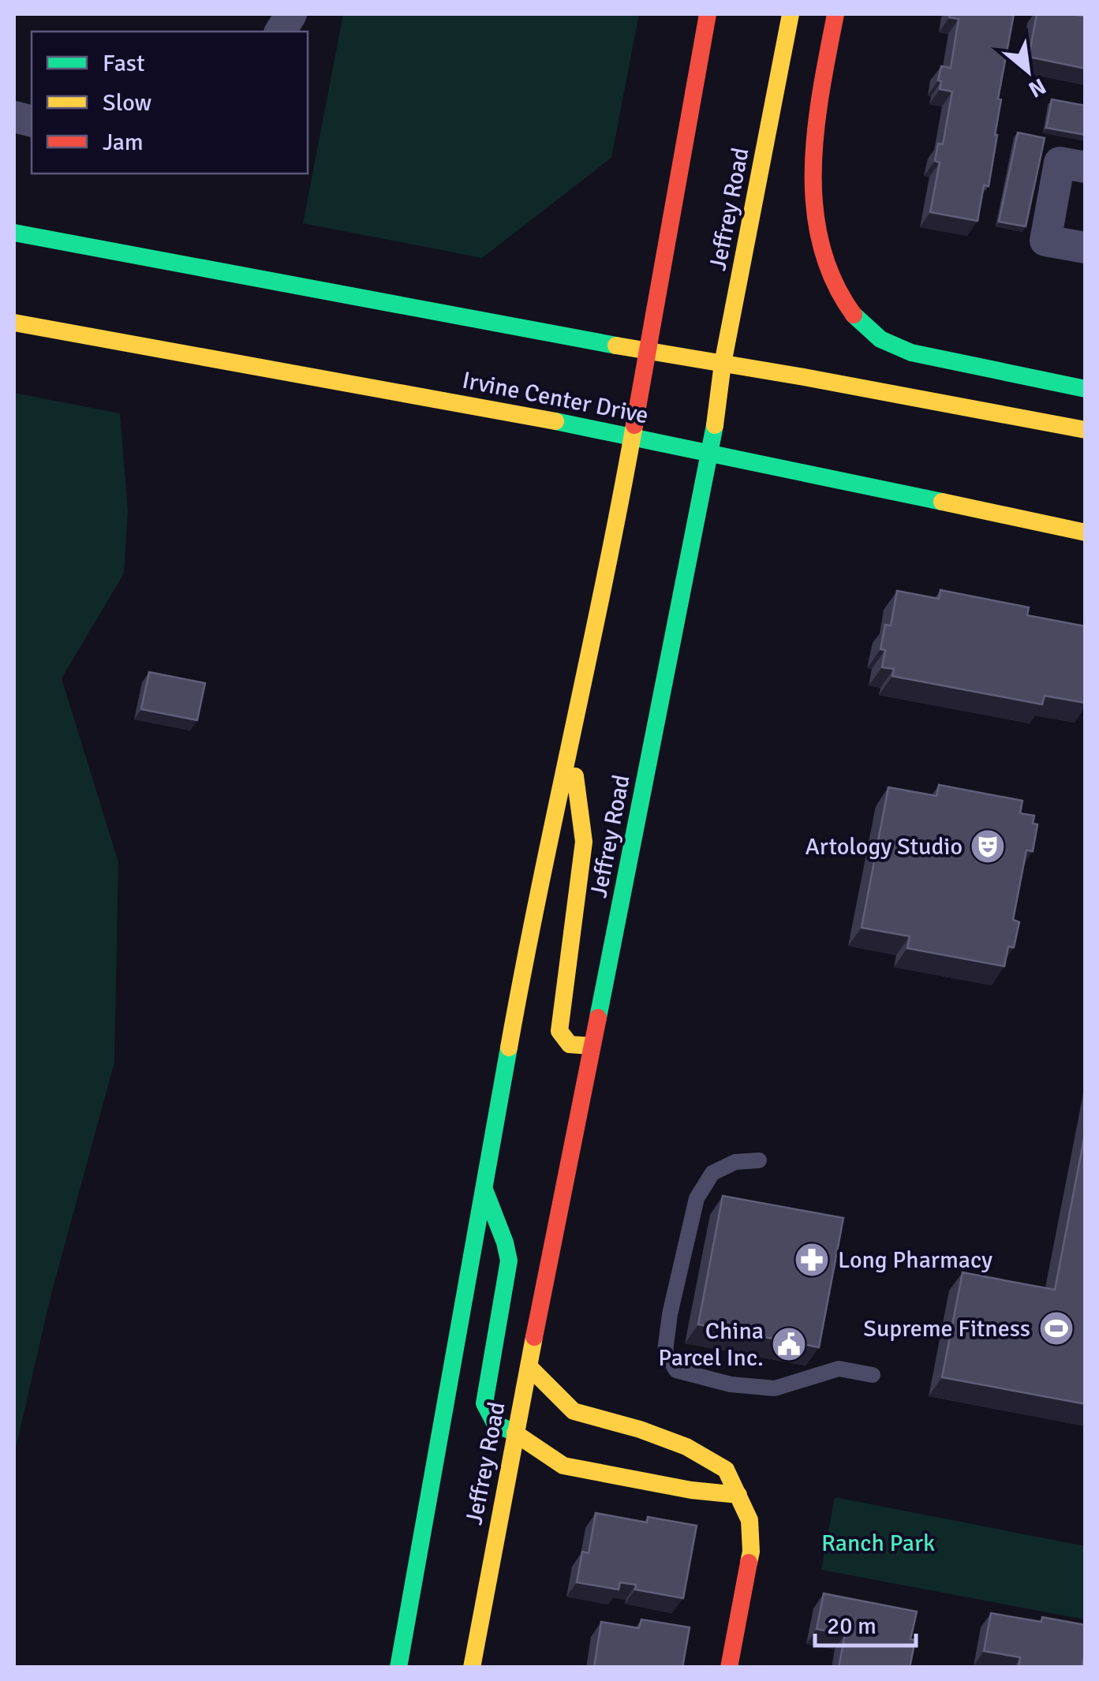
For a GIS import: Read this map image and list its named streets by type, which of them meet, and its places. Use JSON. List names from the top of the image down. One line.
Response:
{"streets":{"main road":["Jeffrey Road","Irvine Center Drive"]},"crossings":[["Jeffrey Road","Irvine Center Drive"]],"parks":["Ranch Park"],"places":{"theatre":["Artology Studio"],"pharmacy":["Long Pharmacy"],"sports":["Supreme Fitness"],"public building":["China Parcel Inc."]},"legend":["Fast","Slow","Jam"],"scale_bar":"20 m","north":"bottom right"}
